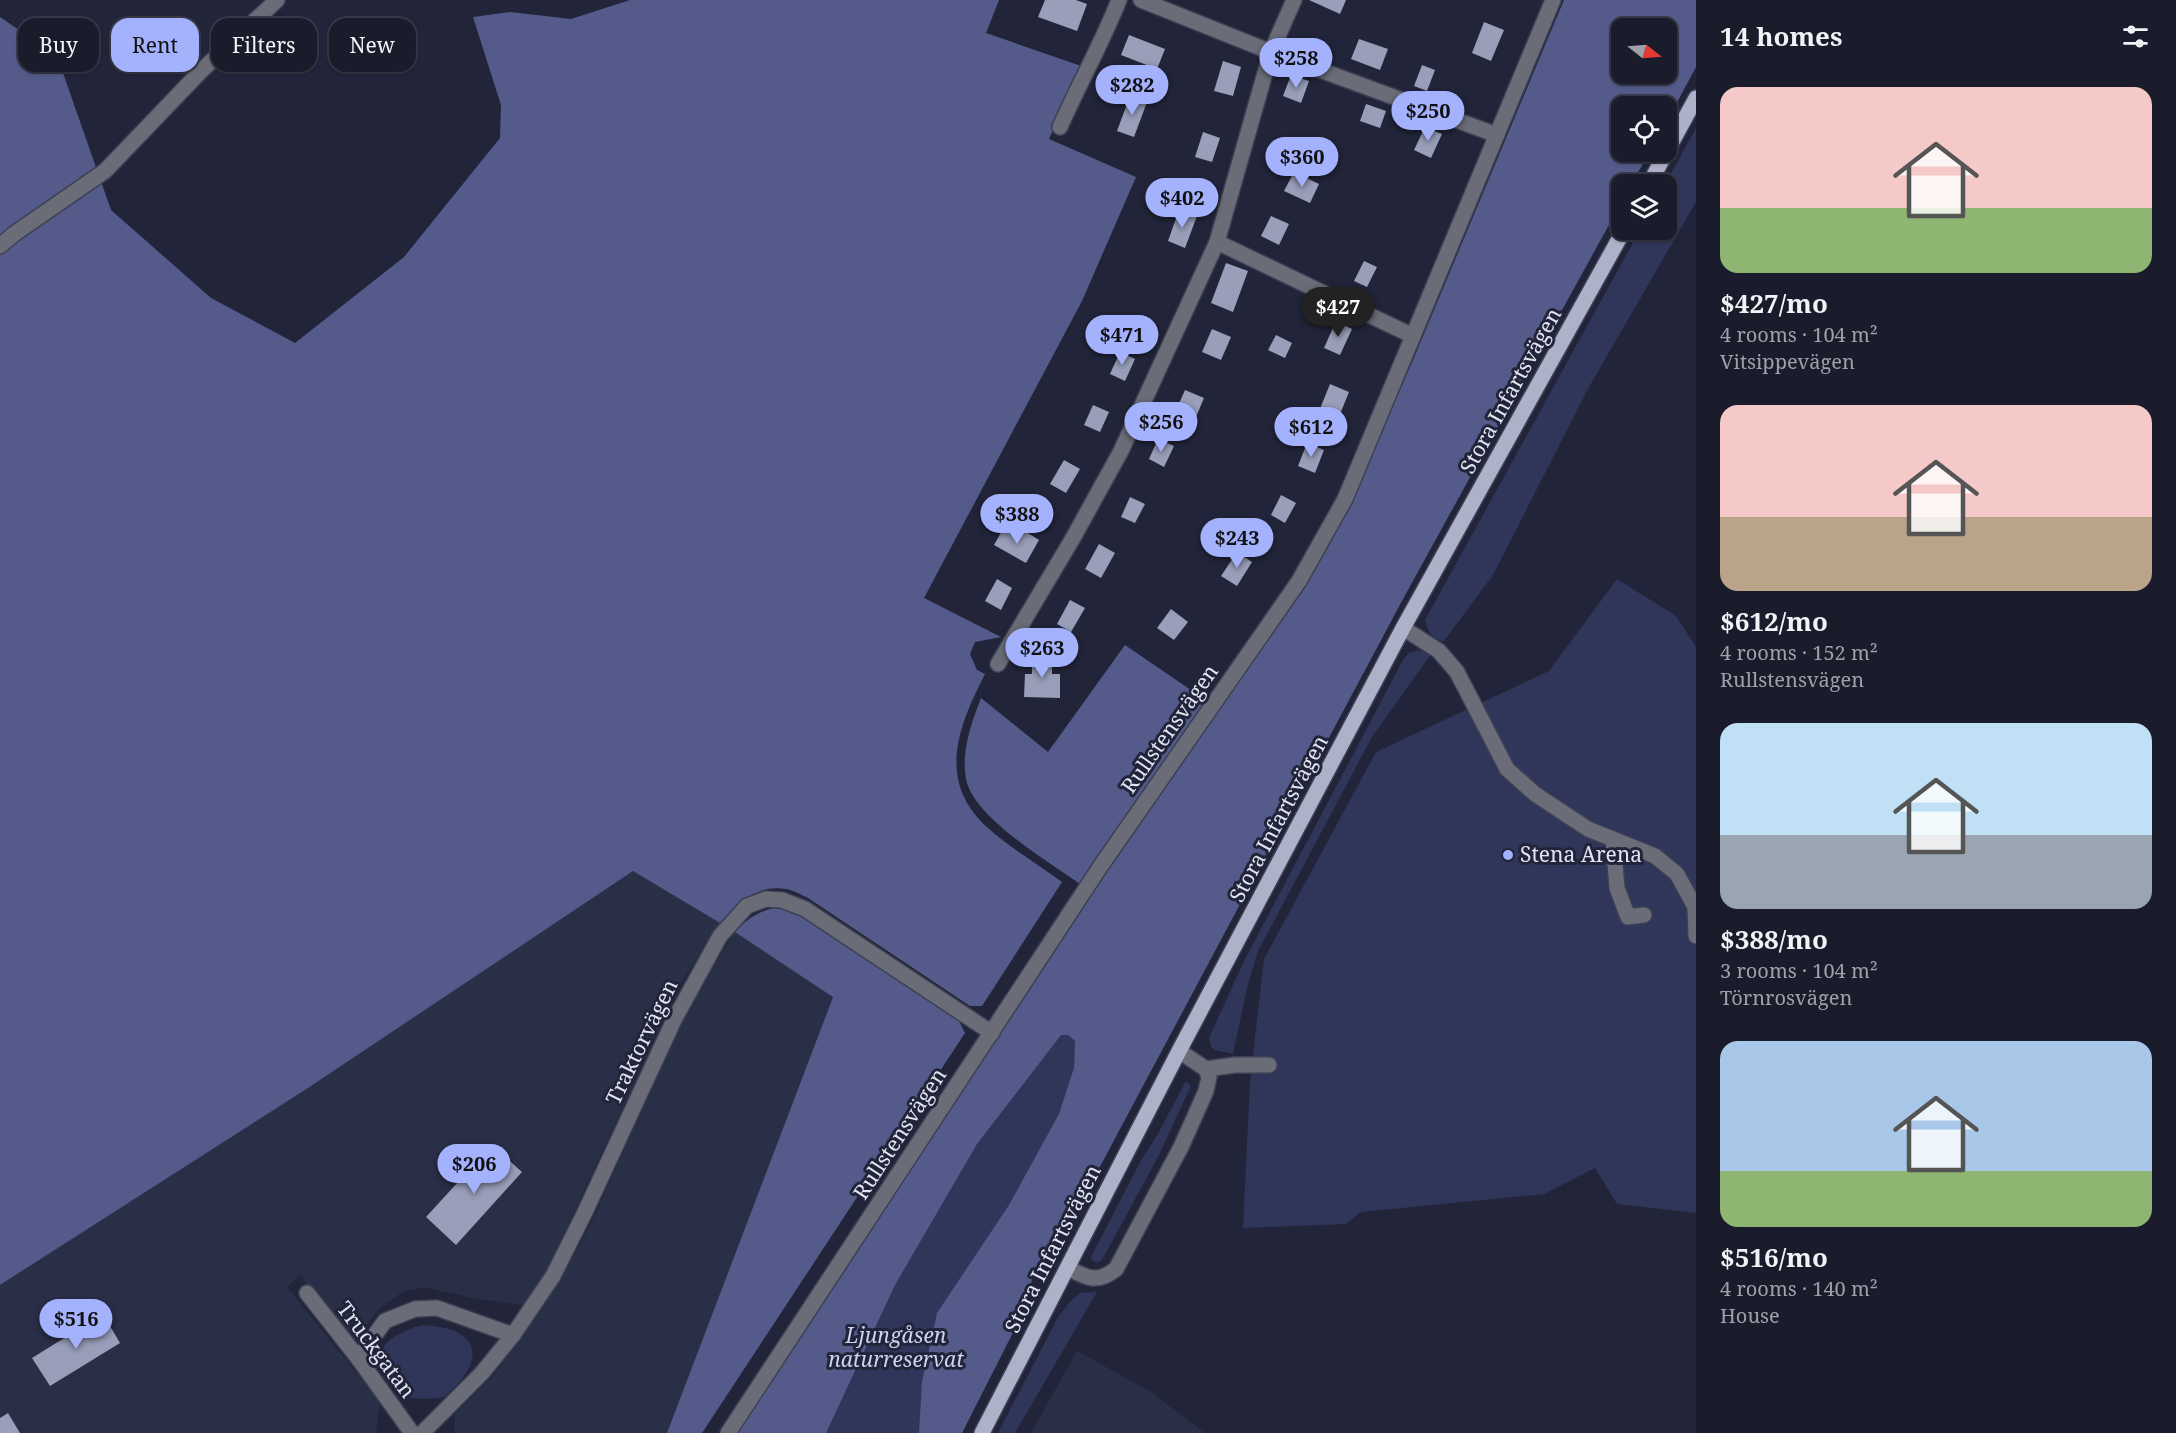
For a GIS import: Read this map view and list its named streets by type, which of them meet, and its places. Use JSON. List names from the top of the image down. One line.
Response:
{"streets":{"main road":["Stora Infartsvägen"],"street":["Rullstensvägen","Traktorvägen","Truckgatan"]},"crossings":[["Rullstensvägen","Traktorvägen"]],"parks":["Ljungåsen naturreservat"],"places":["Stena Arena"],"north":"right","page":{"heading":"14 homes","chip":["Buy","Rent","Filters","New"],"price":["$258","$282","$250","$360","$402","$427","$471","$256","$612","$388","$243","$263","$206","$516"],"list":[{"name":"$427/mo","note":"4 rooms · 104 m² · Vitsippevägen"},{"name":"$612/mo","note":"4 rooms · 152 m² · Rullstensvägen"},{"name":"$388/mo","note":"3 rooms · 104 m² · Törnrosvägen"},{"name":"$516/mo","note":"4 rooms · 140 m² · House"}]}}
